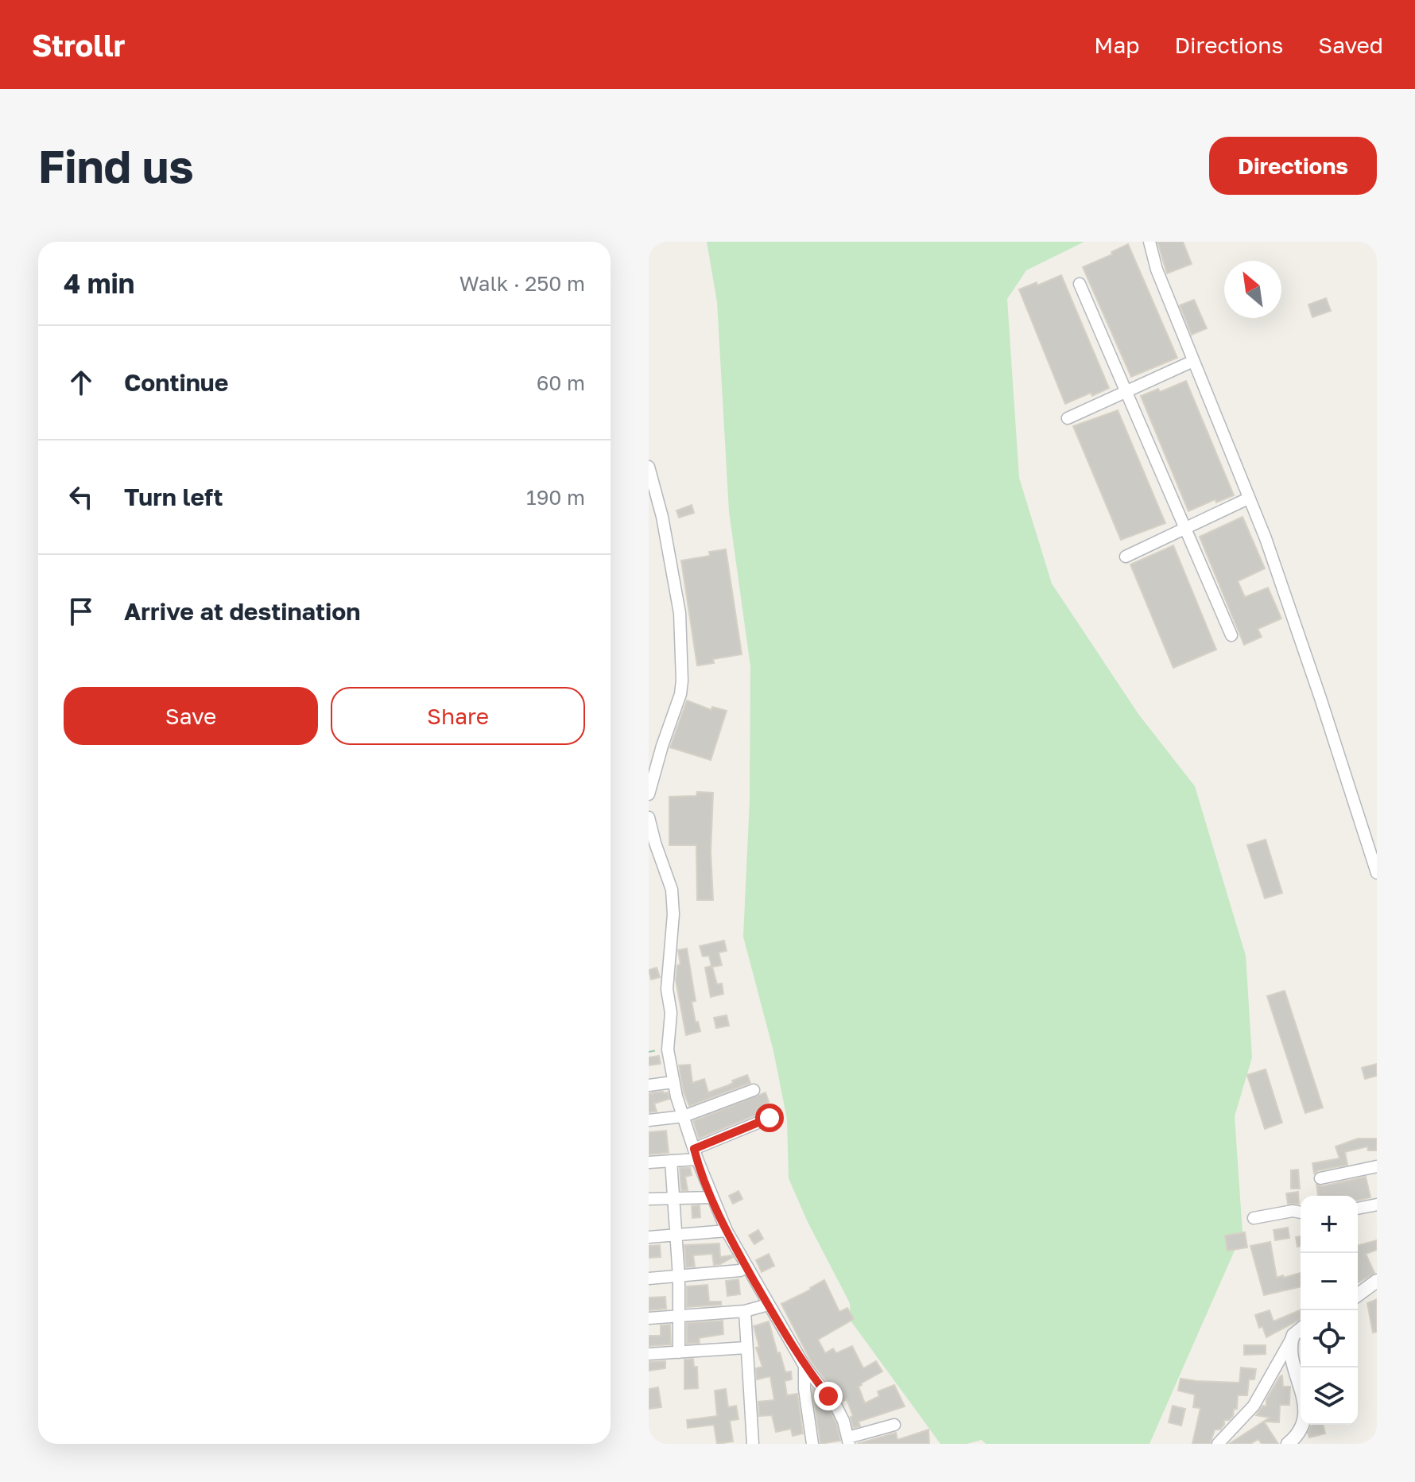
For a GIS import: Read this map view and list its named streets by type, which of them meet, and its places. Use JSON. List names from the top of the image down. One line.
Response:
{"north":"top left","page":{"header":"Strollr","nav":["Map","Directions","Saved"],"buttons":["Directions",["Save","Share"]],"title":"Find us","heading":["4 min","Walk · 250 m"],"list":[["Continue","60 m"],["Turn left","190 m"],"Arrive at destination"],"map_buttons":["+","−"]}}
